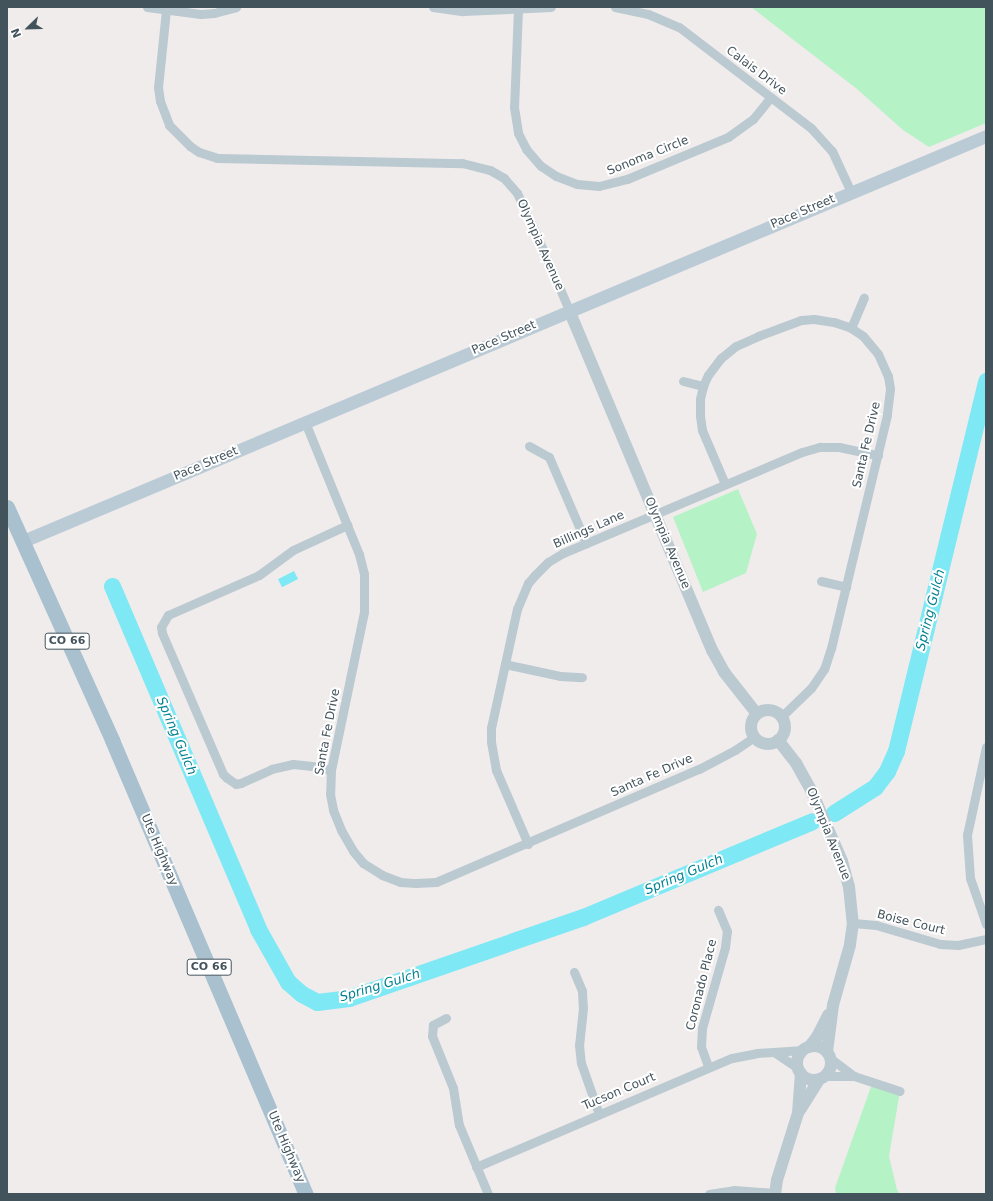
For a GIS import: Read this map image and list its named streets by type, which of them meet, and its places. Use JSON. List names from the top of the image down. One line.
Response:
{"streets":{"main road":["Pace Street","CO 66","Ute Highway"],"street":["Calais Drive","Sonoma Circle","Olympia Avenue","Santa Fe Drive","Billings Lane","Boise Court","Coronado Place","Tucson Court"]},"crossings":[["Calais Drive","Sonoma Circle"],["Calais Drive","Pace Street"],["Pace Street","Olympia Avenue"],["Pace Street","Santa Fe Drive"],["Pace Street","Ute Highway"],["Olympia Avenue","Santa Fe Drive"],["Olympia Avenue","Billings Lane"],["Olympia Avenue","Boise Court"],["Olympia Avenue","Tucson Court"],["Santa Fe Drive","Billings Lane"],["Coronado Place","Tucson Court"]],"water":["Spring Gulch"],"north":"bottom left"}
